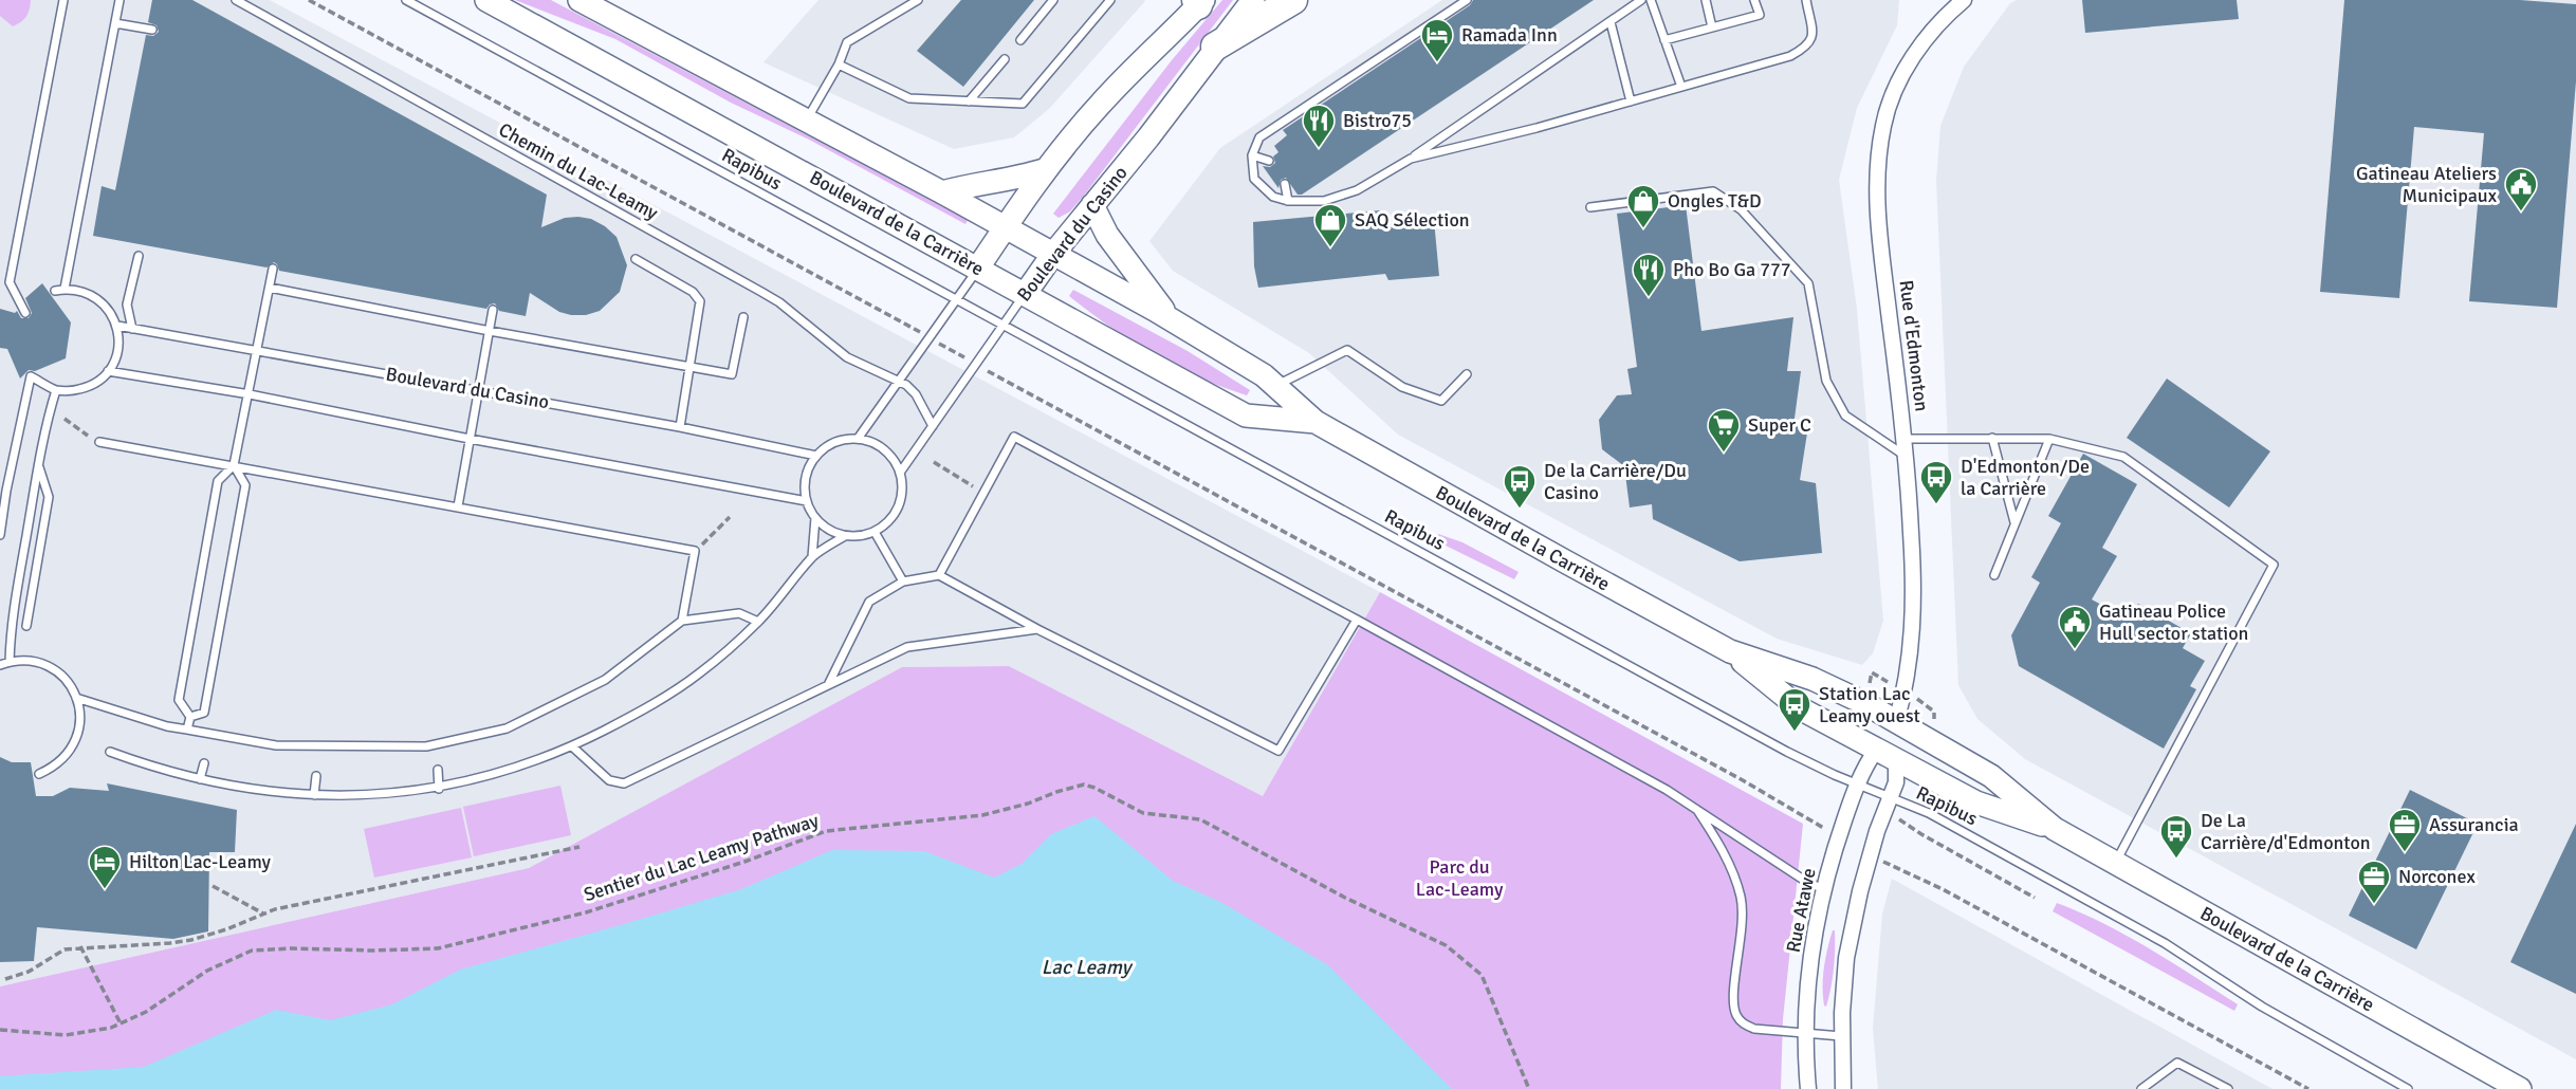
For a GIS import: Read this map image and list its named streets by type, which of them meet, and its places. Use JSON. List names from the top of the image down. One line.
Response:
{"streets":{"street":["Boulevard de la Carrière","Boulevard du Casino","Rue d'Edmonton","Rue Atawe"],"lane":["Rapibus","Chemin du Lac-Leamy"],"path":["Sentier du Lac Leamy Pathway"]},"crossings":[["Rapibus","Boulevard du Casino"],["Rapibus","Rue Atawe"],["Boulevard de la Carrière","Boulevard du Casino"],["Boulevard de la Carrière","Rue d'Edmonton"],["Boulevard de la Carrière","Rue Atawe"]],"water":["Lac Leamy"],"parks":["Parc du Lac-Leamy"],"places":{"hotel":["Ramada Inn","Hilton Lac-Leamy"],"restaurant":["Bistro75","Pho Bo Ga 777"],"public building":["Gatineau Ateliers Municipaux","Gatineau Police Hull sector station"],"shop":["Ongles T&D","SAQ Sélection"],"supermarket":["Super C"],"bus stop":["D'Edmonton/De la Carrière","De la Carrière/Du Casino","Station Lac Leamy ouest","De La Carrière/d'Edmonton"],"office":["Assurancia","Norconex"]}}
